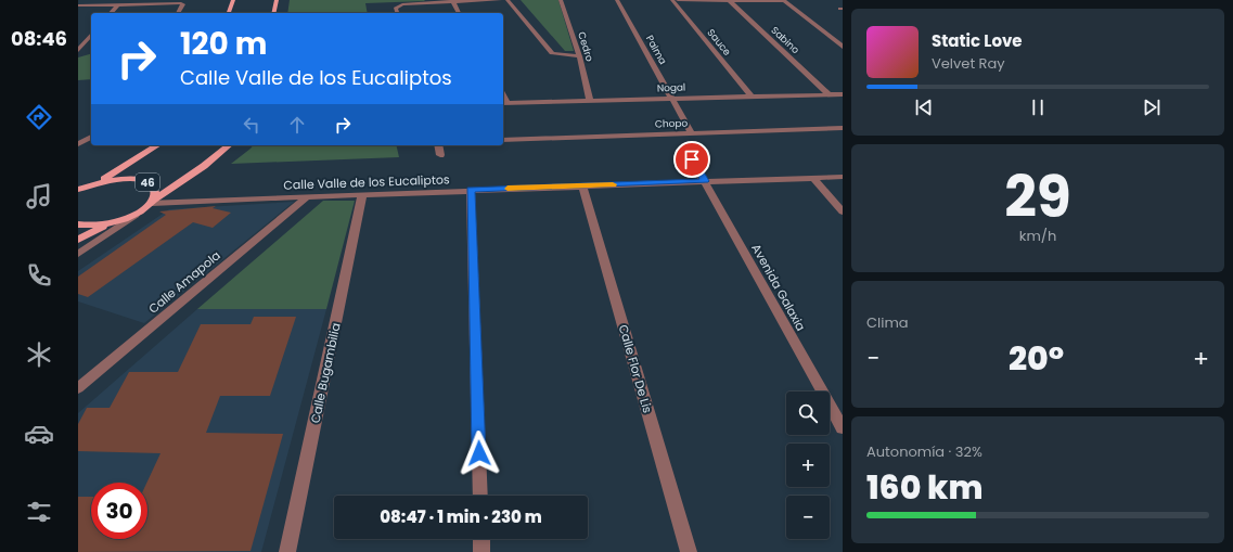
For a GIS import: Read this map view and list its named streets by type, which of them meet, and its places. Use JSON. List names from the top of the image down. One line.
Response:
{"streets":{"main road":["46"],"street":["Sabino","Sauce","Cedro","Palma","Nogal","Chopo","Calle Valle de los Eucaliptos","Calle Amapola","Avenida Galaxia","Calle Flor De Lis","Calle Bugambilia"]},"crossings":[["Sabino","Nogal"],["Sauce","Nogal"],["Cedro","Nogal"],["Palma","Nogal"],["Palma","Chopo"],["46","Calle Valle de los Eucaliptos"],["Calle Valle de los Eucaliptos","Calle Amapola"],["Calle Valle de los Eucaliptos","Avenida Galaxia"],["Calle Valle de los Eucaliptos","Calle Flor De Lis"],["Calle Valle de los Eucaliptos","Calle Bugambilia"]],"page":{"tabs":"08:46","turn":["120 m","Calle Valle de los Eucaliptos"],"song":["Static Love","Velvet Ray"],"tile":[["29","km/h"],"Clima",["Autonomía · 32%","160 km"]],"heat":["−","20°","+"],"map_buttons":["+","−"],"limit":"30","trip":"08:47 · 1 min · 230 m"}}
